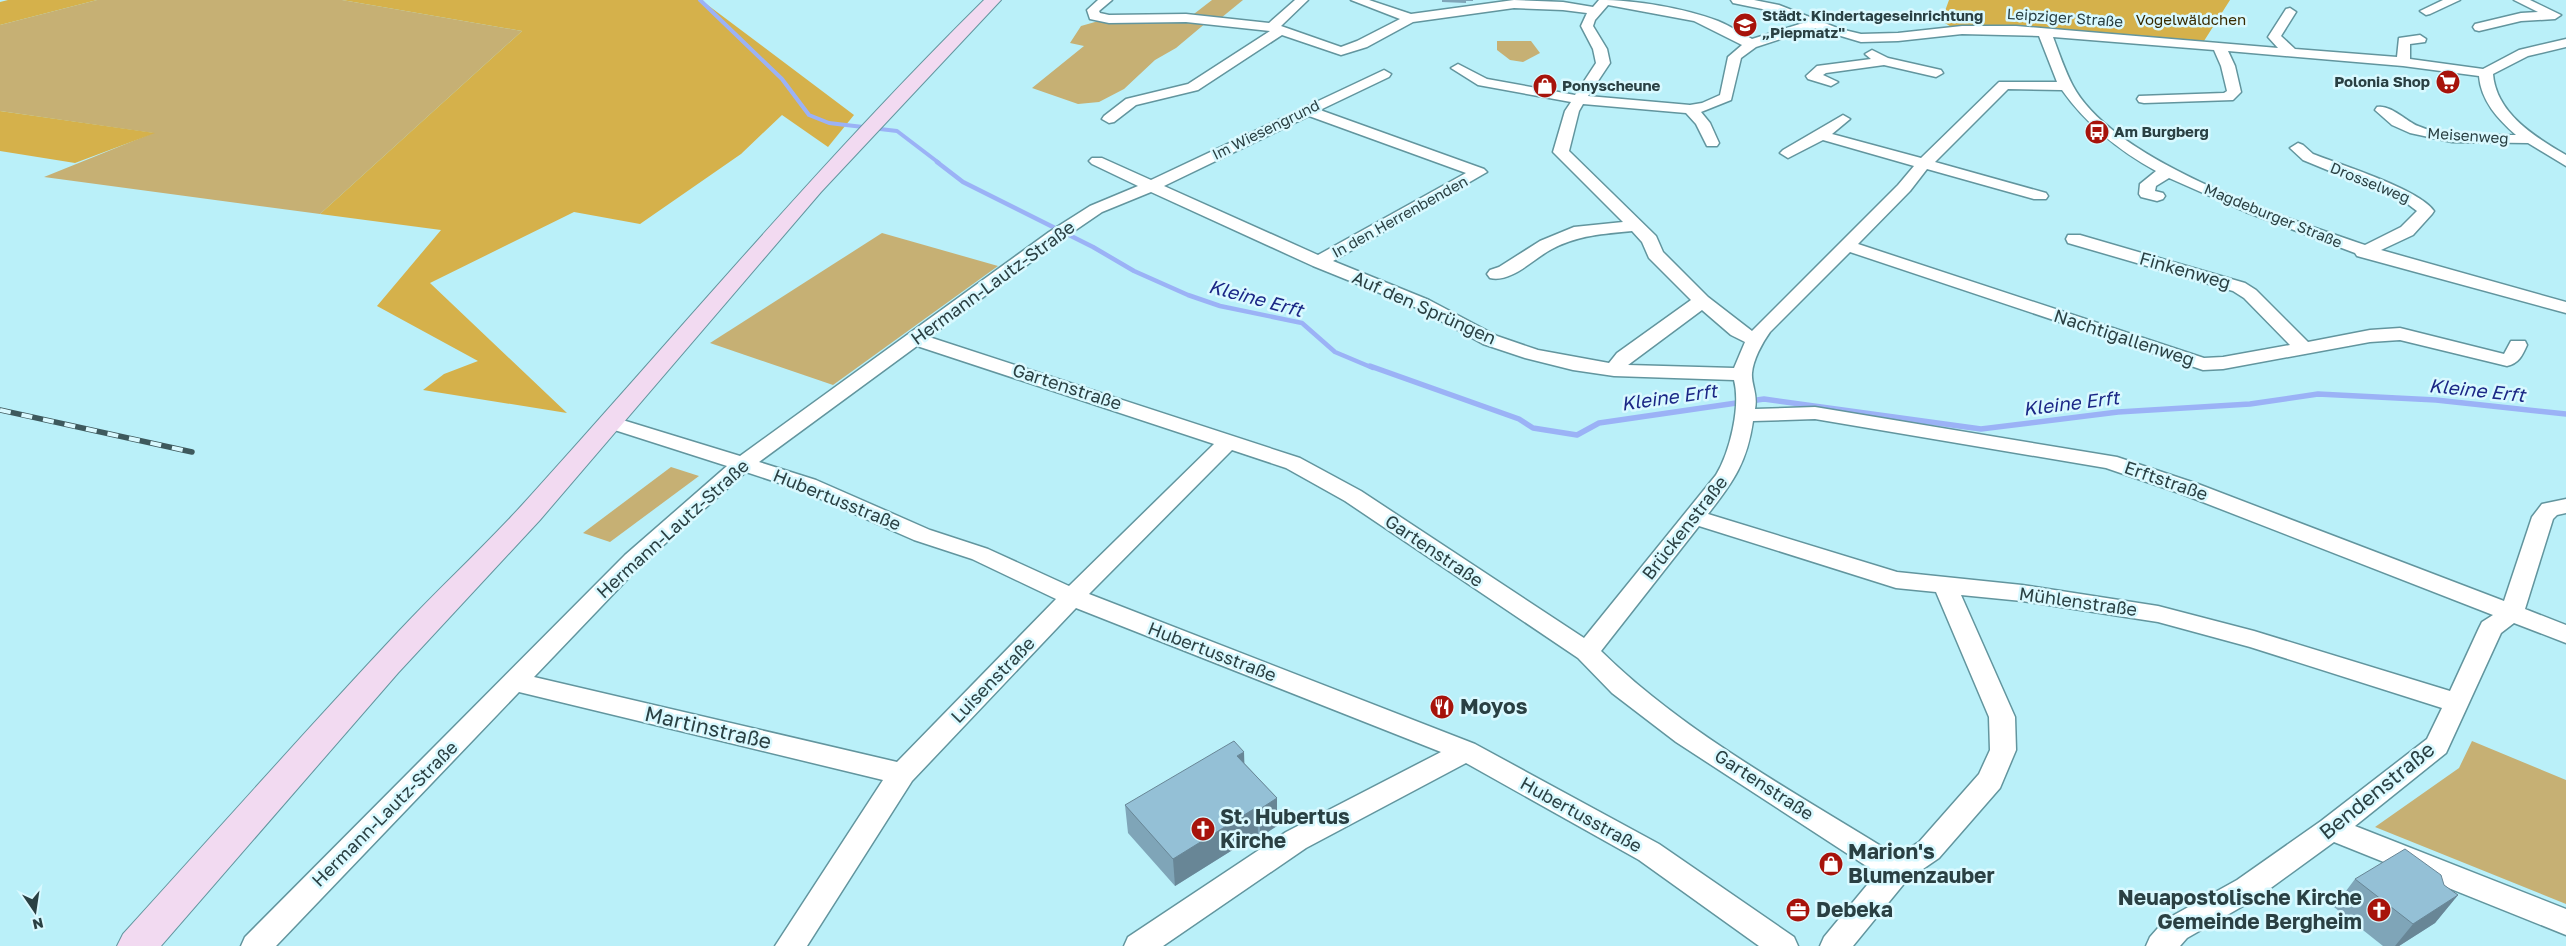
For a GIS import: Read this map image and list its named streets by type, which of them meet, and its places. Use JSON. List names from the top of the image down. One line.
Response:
{"streets":{"street":["Leipziger Straße","Im Wiesengrund","Meisenweg","Drosselweg","Magdeburger Straße","In den Herrenbenden","Finkenweg","Hermann-Lautz-Straße","Auf den Sprüngen","Nachtigallenweg","Gartenstraße","Erftstraße","Hubertusstraße","Brückenstraße","Mühlenstraße","Luisenstraße","Martinstraße","Bendenstraße"]},"crossings":[["Leipziger Straße","Magdeburger Straße"],["Im Wiesengrund","In den Herrenbenden"],["Im Wiesengrund","Hermann-Lautz-Straße"],["Im Wiesengrund","Auf den Sprüngen"],["Drosselweg","Magdeburger Straße"],["In den Herrenbenden","Auf den Sprüngen"],["Finkenweg","Nachtigallenweg"],["Hermann-Lautz-Straße","Auf den Sprüngen"],["Hermann-Lautz-Straße","Gartenstraße"],["Hermann-Lautz-Straße","Hubertusstraße"],["Hermann-Lautz-Straße","Martinstraße"],["Auf den Sprüngen","Erftstraße"],["Auf den Sprüngen","Brückenstraße"],["Gartenstraße","Brückenstraße"],["Gartenstraße","Luisenstraße"],["Erftstraße","Brückenstraße"],["Erftstraße","Bendenstraße"],["Hubertusstraße","Luisenstraße"],["Brückenstraße","Mühlenstraße"],["Mühlenstraße","Bendenstraße"],["Luisenstraße","Martinstraße"]],"water":["Kleine Erft"],"parks":["Vogelwäldchen"],"places":{"school or university":["Städt. Kindertageseinrichtung „Piepmatz\""],"supermarket":["Polonia Shop"],"shop":["Ponyscheune","Marion's Blumenzauber"],"bus stop":["Am Burgberg"],"restaurant":["Moyos"],"church":["St. Hubertus Kirche","Neuapostolische Kirche Gemeinde Bergheim"],"office":["Debeka"]},"north":"bottom"}
